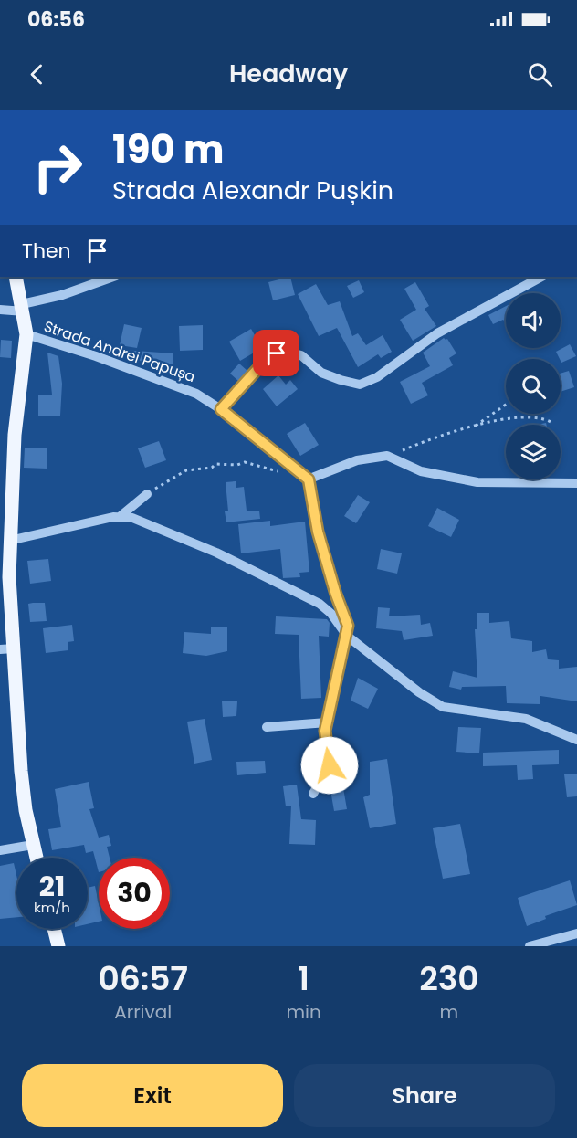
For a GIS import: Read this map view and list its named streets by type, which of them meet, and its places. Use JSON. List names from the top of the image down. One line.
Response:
{"streets":{"street":["Strada Andrei Papușa"]},"page":{"status":"06:56","header":"Headway","turn":["190 m","Strada Alexandr Pușkin"],"then":"Then","speed":"21 km/h","limit":"30","eta":["06:57","Arrival","1","min","230","m"],"buttons":["Exit","Share"]}}
